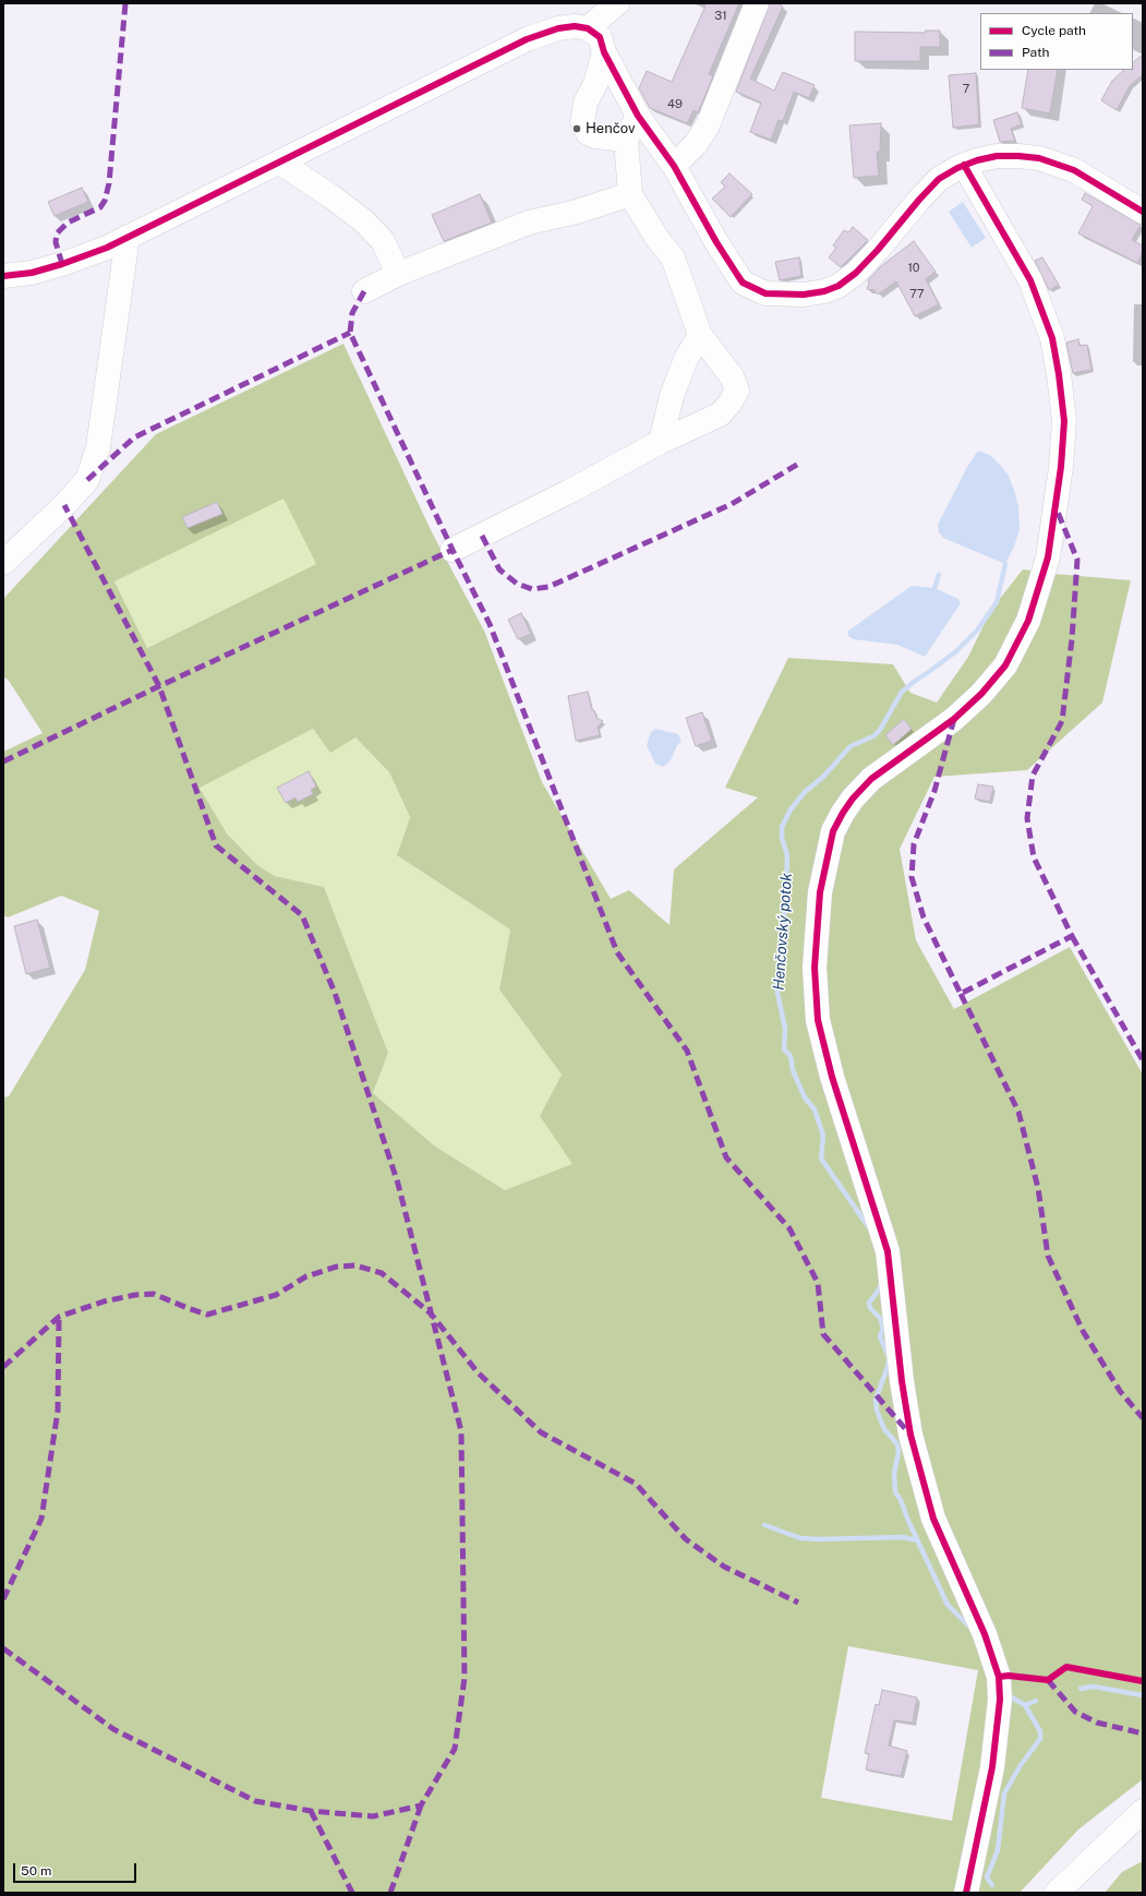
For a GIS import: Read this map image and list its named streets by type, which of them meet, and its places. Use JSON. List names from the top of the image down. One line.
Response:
{"water":["Henčovský potok"],"places":["Henčov"],"house_numbers":["31","7","49","10","77"],"legend":["Cycle path","Path"],"scale_bar":"50 m"}
